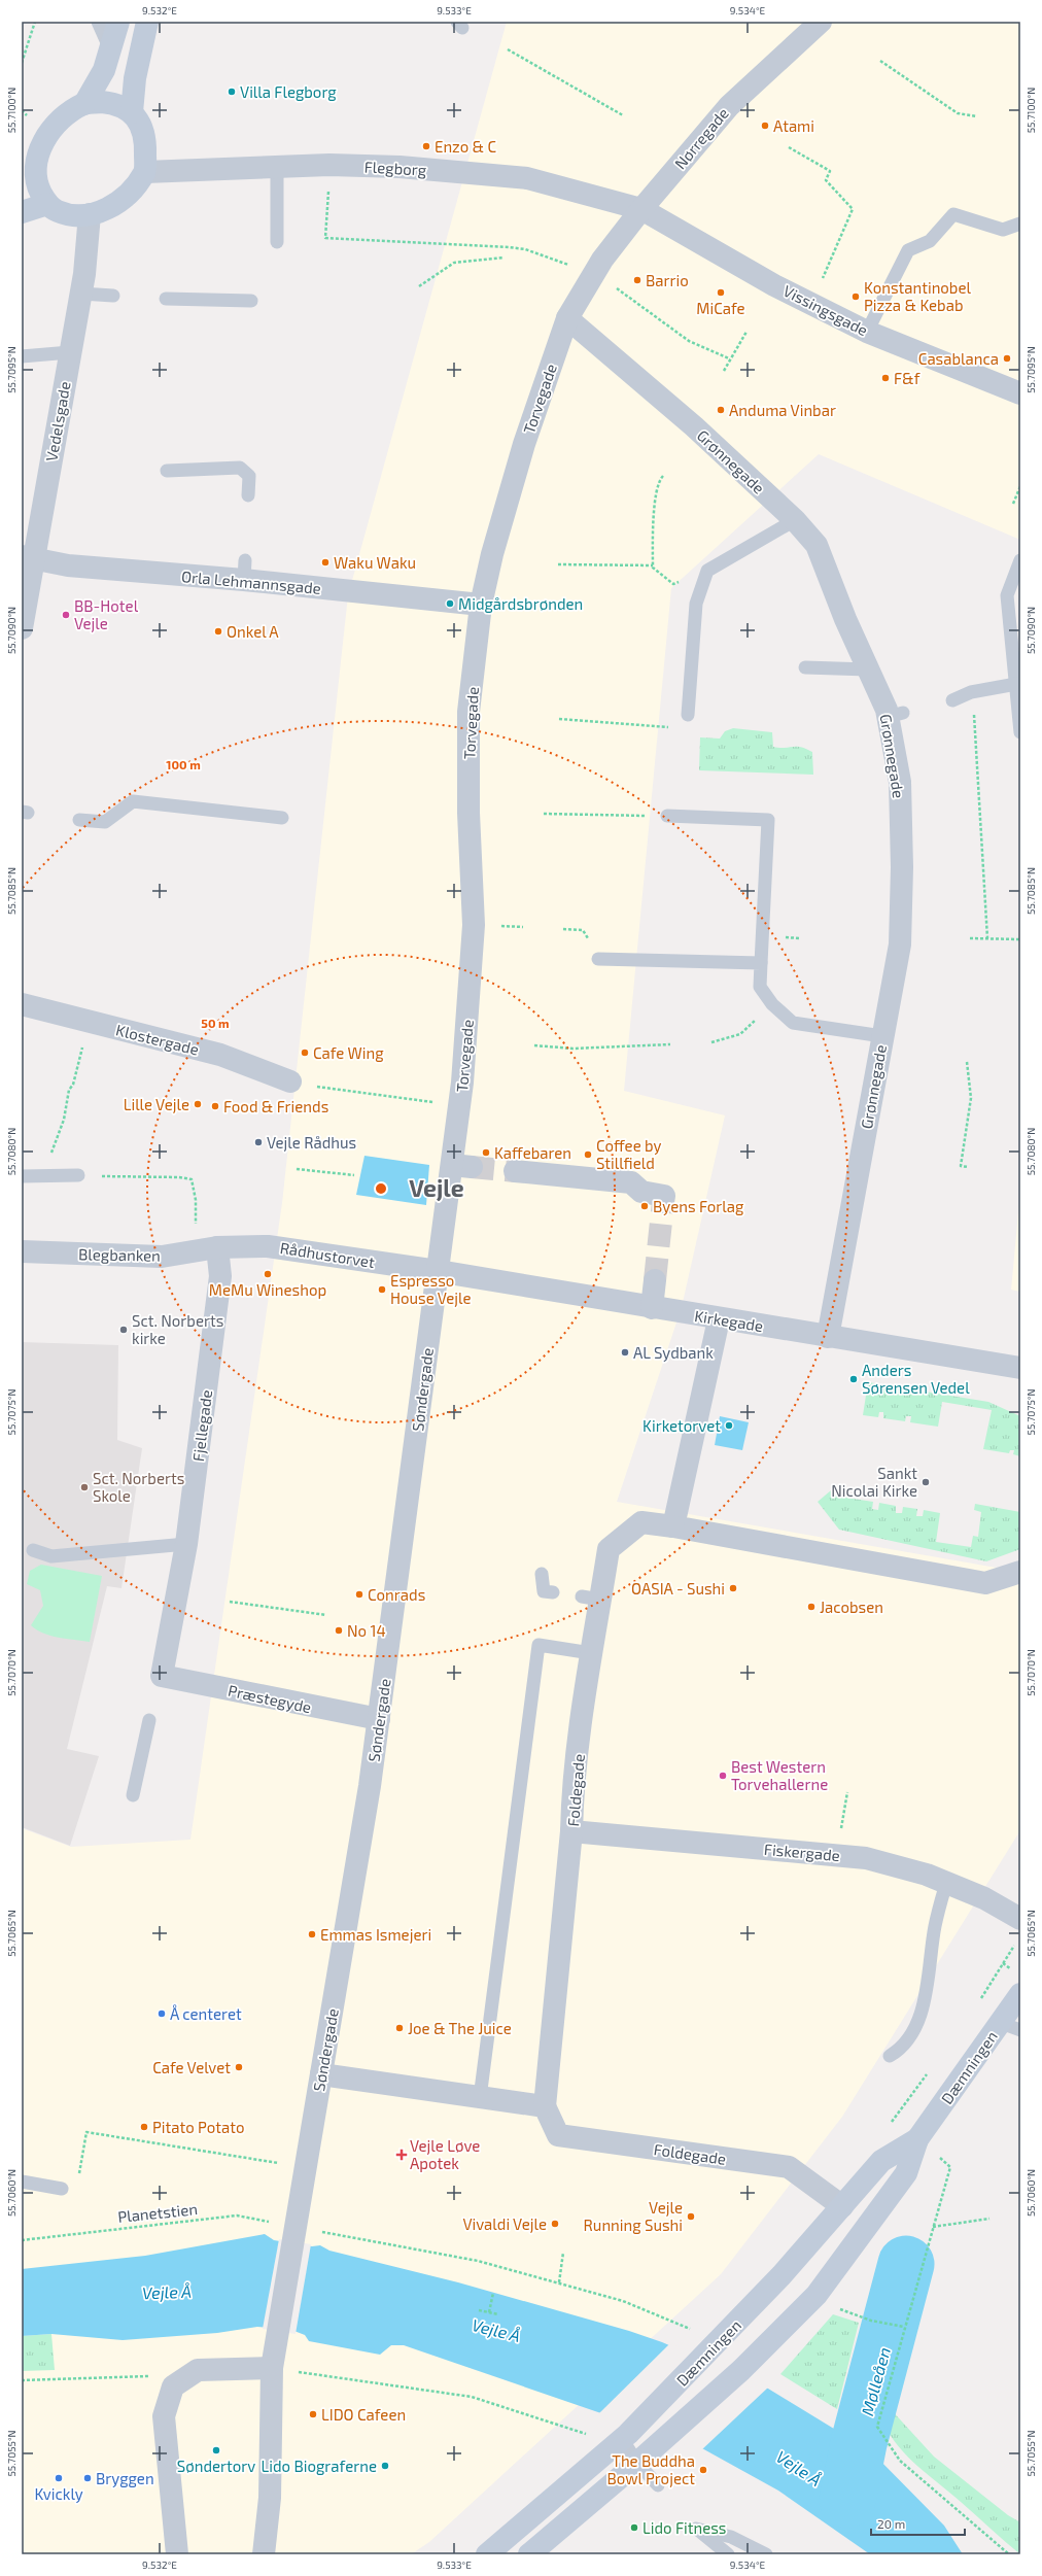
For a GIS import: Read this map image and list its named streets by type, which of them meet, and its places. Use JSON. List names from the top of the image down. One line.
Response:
{"streets":{"street":["Nørregade","Flegborg","Vissingsgade","Torvegade","Vedelsgade","Grønnegade","Orla Lehmannsgade","Klostergade","Blegbanken","Rådhustorvet","Kirkegade","Søndergade","Fjellegade","Præstegyde","Foldegade","Fiskergade","Dæmningen"],"path":["Planetstien"]},"crossings":[["Nørregade","Flegborg"],["Nørregade","Vissingsgade"],["Nørregade","Torvegade"],["Flegborg","Vissingsgade"],["Flegborg","Torvegade"],["Flegborg","Vedelsgade"],["Vissingsgade","Torvegade"],["Torvegade","Grønnegade"],["Torvegade","Orla Lehmannsgade"],["Torvegade","Rådhustorvet"],["Torvegade","Kirkegade"],["Torvegade","Søndergade"],["Vedelsgade","Orla Lehmannsgade"],["Grønnegade","Kirkegade"],["Blegbanken","Rådhustorvet"],["Blegbanken","Fjellegade"],["Rådhustorvet","Kirkegade"],["Rådhustorvet","Søndergade"],["Rådhustorvet","Fjellegade"],["Kirkegade","Søndergade"],["Søndergade","Præstegyde"],["Søndergade","Planetstien"],["Fjellegade","Præstegyde"],["Foldegade","Fiskergade"],["Foldegade","Dæmningen"]],"districts":["Vejle"],"water":["Vejle Å","Mølleåen"],"places":{"other":["Villa Flegborg","Atami","Enzo & C","Barrio","MiCafe","Konstantinobel Pizza & Kebab","Casablanca","F&f","Anduma Vinbar","Waku Waku","Midgårdsbrønden","BB-Hotel Vejle","Onkel A","Cafe Wing","Lille Vejle","Food & Friends","Vejle Rådhus","Kaffebaren","Coffee by Stillfield","Byens Forlag","MeMu Wineshop","Espresso House Vejle","Sct. Norberts kirke","AL Sydbank","Anders Sørensen Vedel","Kirketorvet","Sankt Nicolai Kirke","Sct. Norberts Skole","OASIA - Sushi","Conrads","Jacobsen","No 14","Best Western Torvehallerne","Emmas Ismejeri","Å centeret","Joe & The Juice","Cafe Velvet","Pitato Potato","Vejle Running Sushi","Vivaldi Vejle","LIDO Cafeen","Søndertorv","Lido Biograferne","The Buddha Bowl Project","Kvickly","Bryggen","Lido Fitness"],"health":["Vejle Løve Apotek"]},"scale_bar":"20 m","coordinates":["9.532°E","9.533°E","9.534°E","55.7100°N","55.7095°N","55.7090°N","55.7085°N","55.7080°N","55.7075°N","55.7070°N","55.7065°N","55.7060°N","55.7055°N"],"rings":["100 m","50 m"]}
